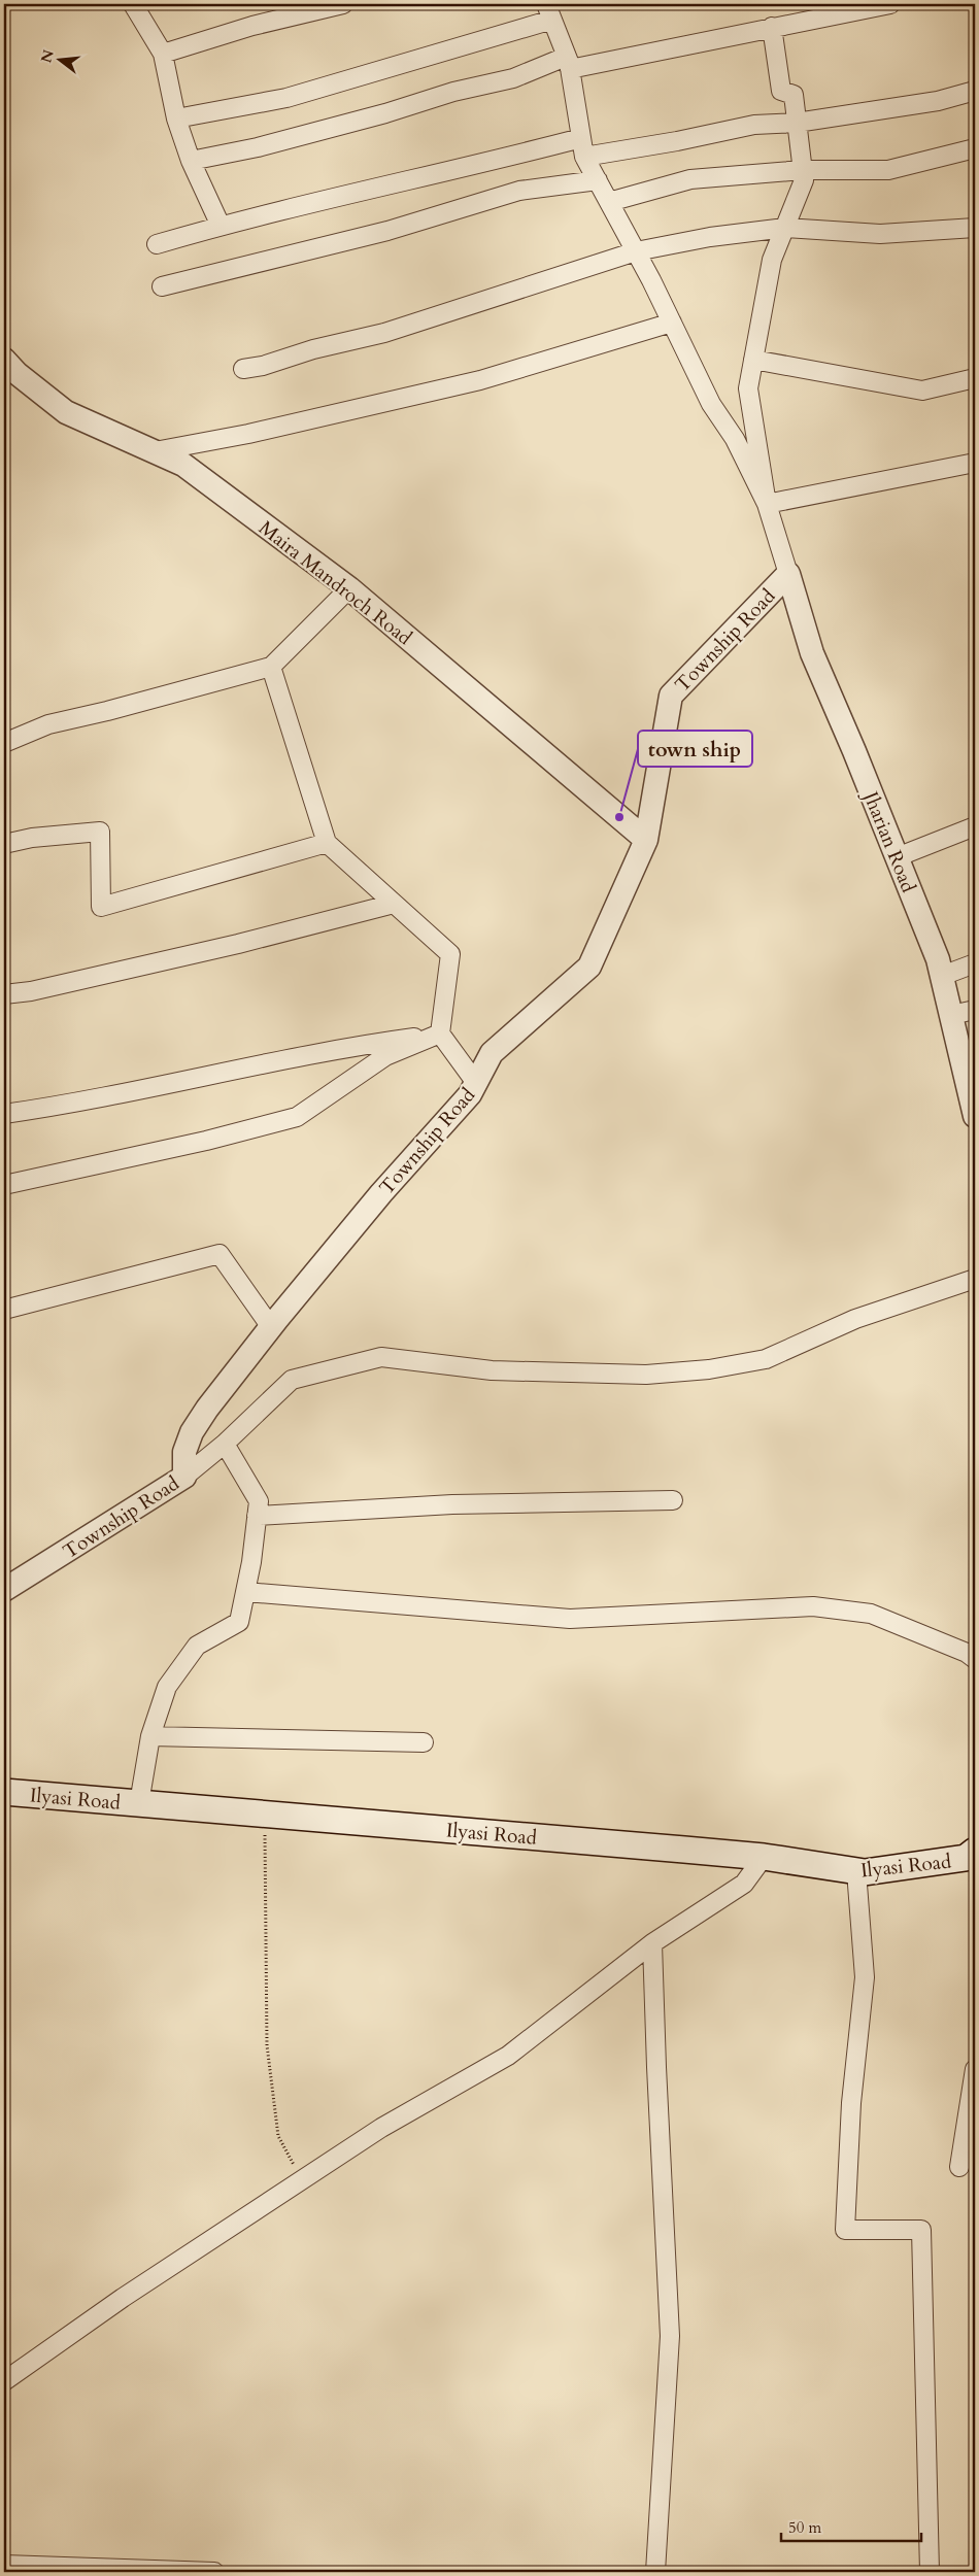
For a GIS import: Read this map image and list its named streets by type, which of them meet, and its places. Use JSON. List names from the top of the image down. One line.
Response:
{"streets":{"main road":["Ilyasi Road"],"street":["Maira Mandroch Road","Township Road","Jharian Road"]},"crossings":[["Maira Mandroch Road","Township Road"],["Township Road","Jharian Road"]],"places":["town ship"],"scale_bar":"50 m","north":"left"}
